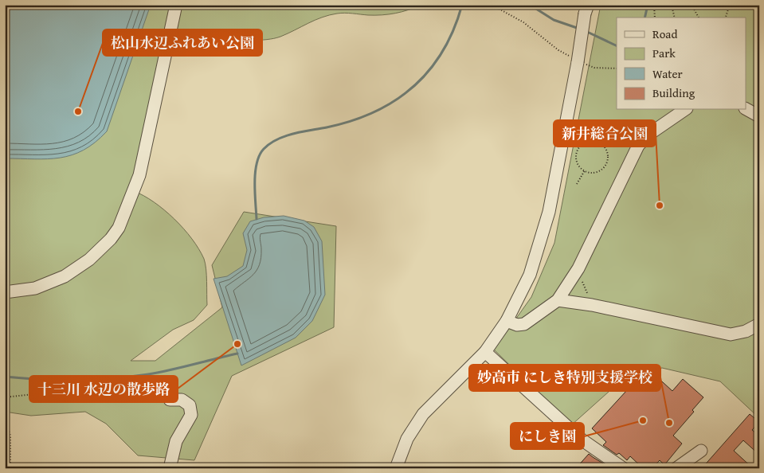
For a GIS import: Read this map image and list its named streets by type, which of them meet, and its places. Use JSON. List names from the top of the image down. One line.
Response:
{"places":["松山水辺ふれあい公園","新井総合公園","十三川 水辺の散歩路","にしき園","妙高市 にしき特別支援学校"],"legend":["Road","Park","Water","Building"]}
